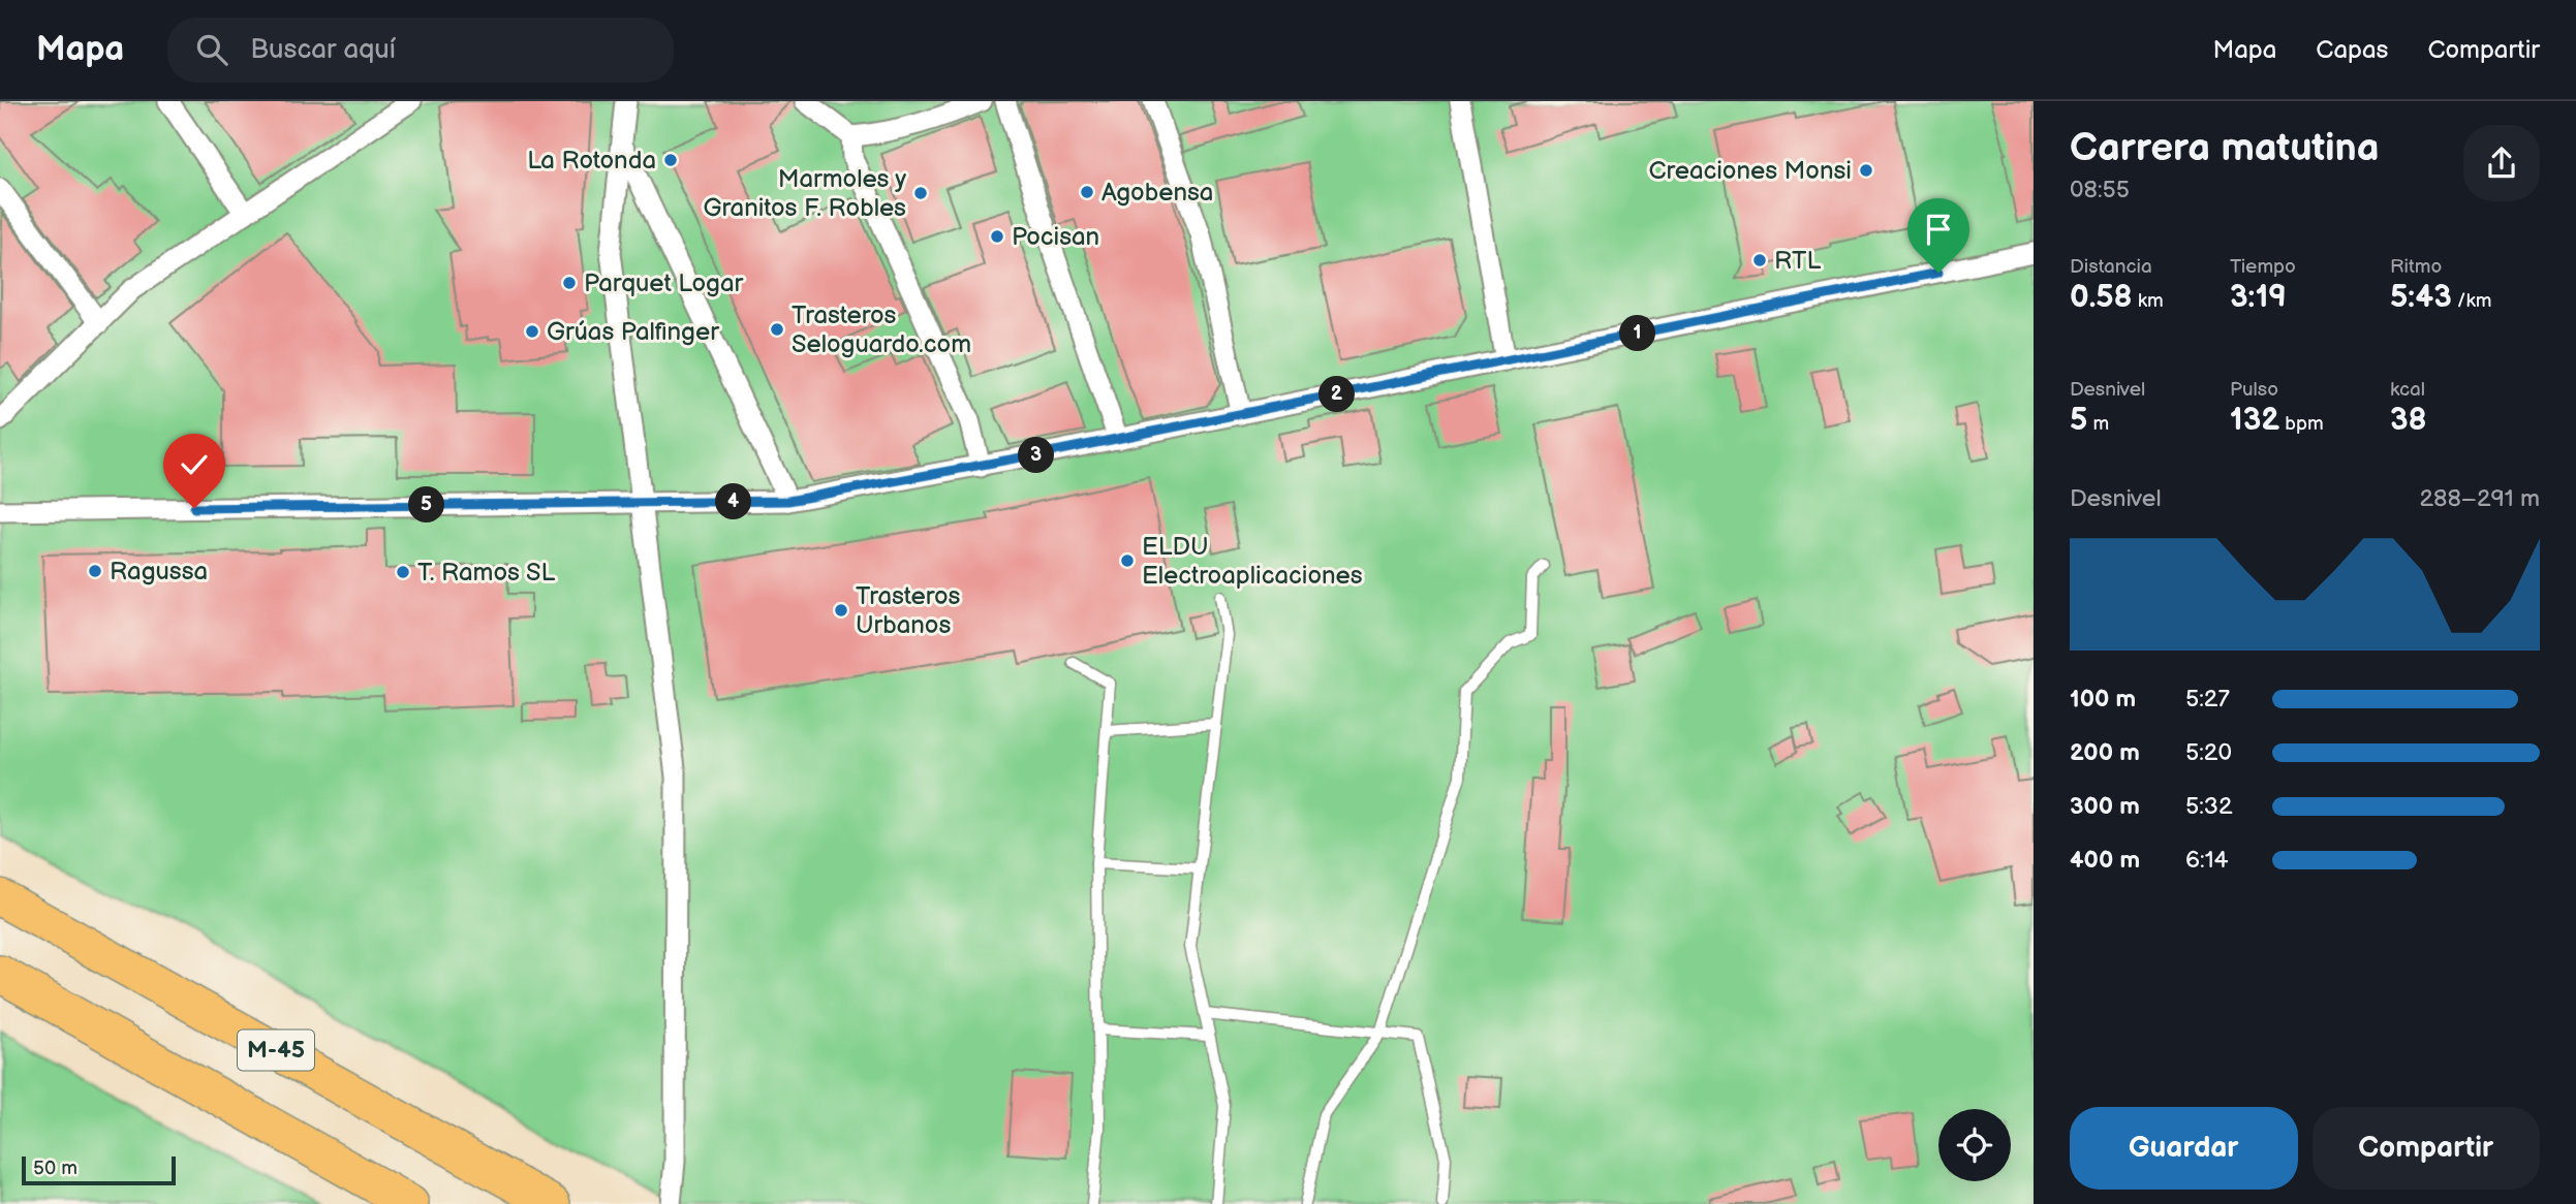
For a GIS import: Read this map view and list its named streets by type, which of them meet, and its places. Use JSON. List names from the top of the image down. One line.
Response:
{"streets":{"highway":["M-45"]},"places":["La Rotonda","Creaciones Monsi","Agobensa","Marmoles y Granitos F. Robles","Pocisan","RTL","Parquet Logar","Trasteros Seloguardo.com","Grúas Palfinger","ELDU Electroaplicaciones","Ragussa","T. Ramos SL","Trasteros Urbanos"],"scale_bar":"50 m","page":{"header":"Mapa","search":"Buscar aquí","nav":["Mapa","Capas","Compartir"],"heading":["Carrera matutina","08:55"],"stats":[["Distancia","0.58 km"],["Tiempo","3:19"],["Ritmo","5:43 /km"],["Desnivel","5 m"],["Pulso","132 bpm"],["kcal","38"]],"pins":["1","2","3","4","5"],"chart":["Desnivel","288–291 m"],"list":[{"name":"100 m","note":"5:27"},{"name":"200 m","note":"5:20"},{"name":"300 m","note":"5:32"},{"name":"400 m","note":"6:14"}],"buttons":["Guardar","Compartir"],"scale":"50 m"}}
